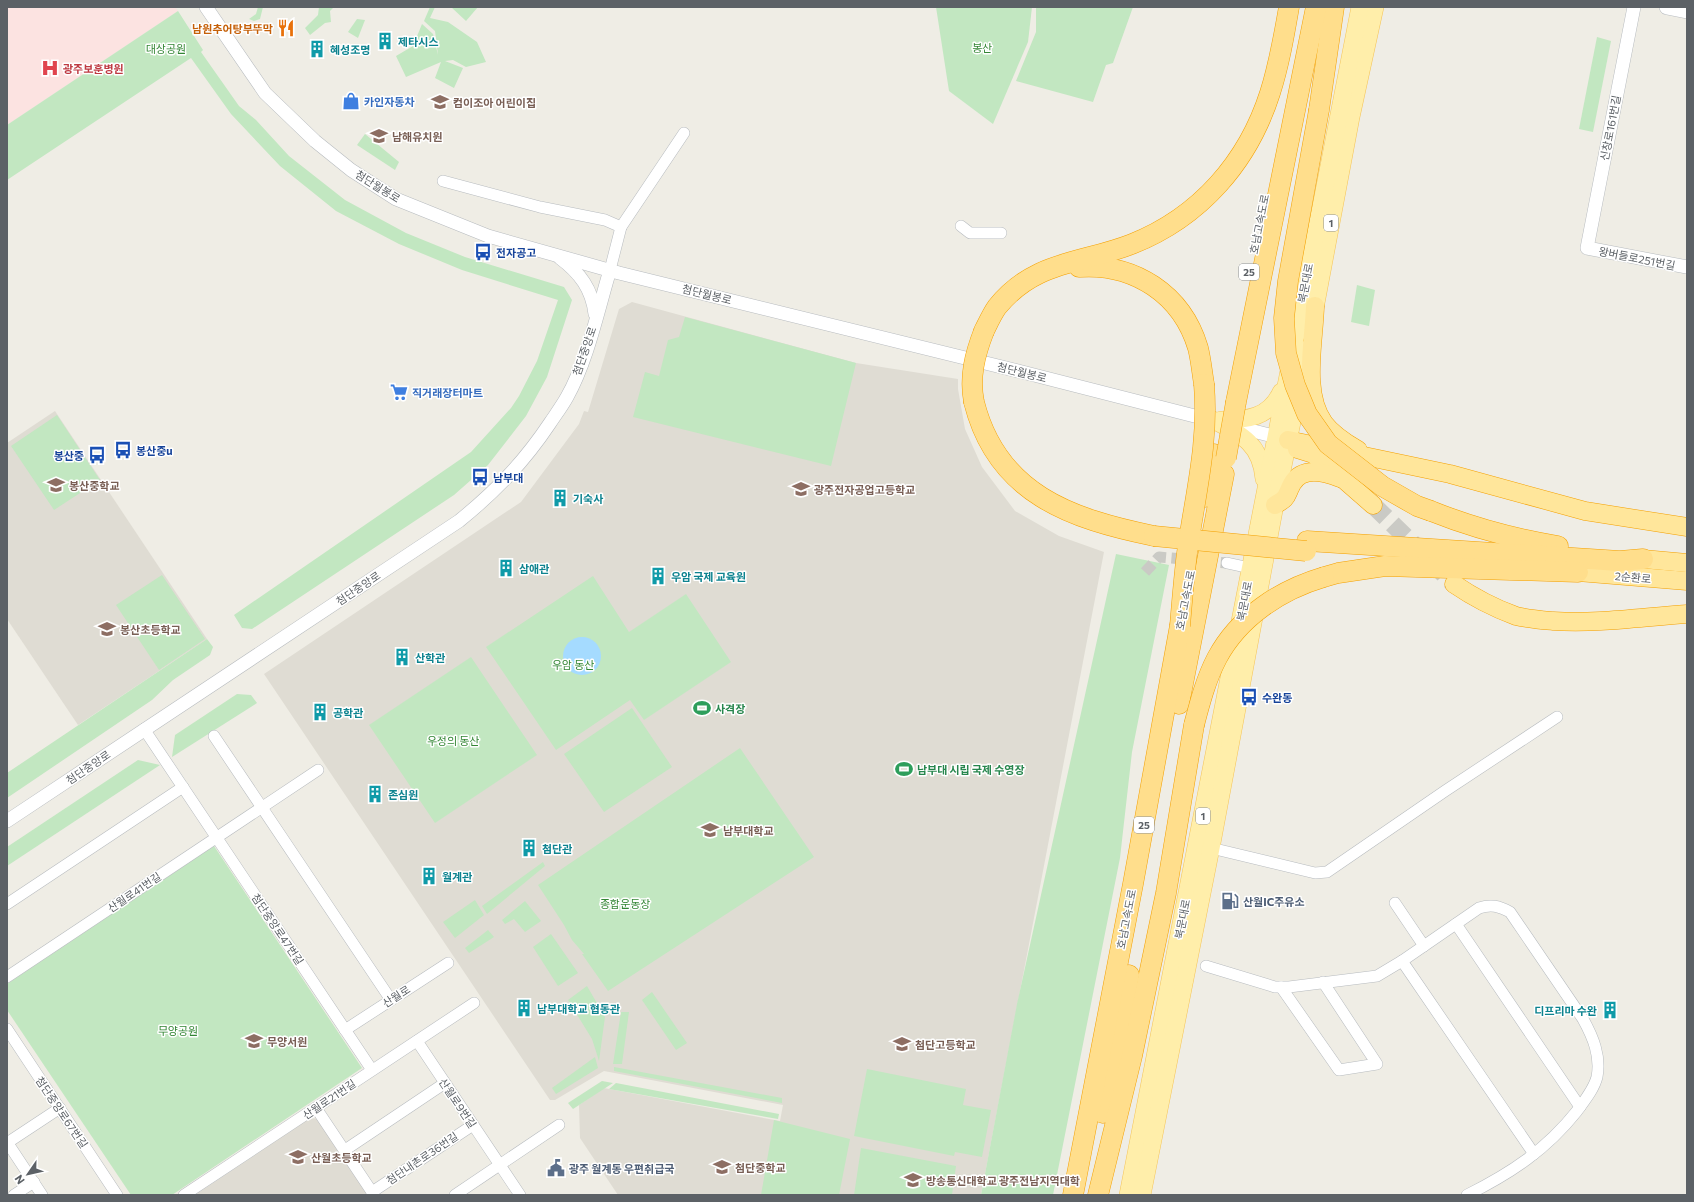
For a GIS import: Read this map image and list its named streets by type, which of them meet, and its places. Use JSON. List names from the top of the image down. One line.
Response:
{"streets":{"highway":["호남고속도로","25","2순환로"],"main road":["1","북문대로"],"street":["신창로161번길","첨단월봉로","왕버들로251번길","첨단중앙로","산월로41번길","첨단중앙로47번길","산월로","산월로21번길","산월로9번길","첨단중앙로67번길","첨단내촌로36번길"]},"crossings":[["신창로161번길","왕버들로251번길"],["첨단월봉로","북문대로"],["첨단월봉로","첨단중앙로"],["첨단중앙로","첨단중앙로47번길"],["산월로41번길","첨단중앙로47번길"],["첨단중앙로47번길","산월로"],["첨단중앙로47번길","산월로21번길"],["산월로21번길","산월로9번길"],["산월로21번길","첨단내촌로36번길"],["산월로9번길","첨단내촌로36번길"]],"parks":["봉산","대상공원","우암 동산","우정의 동산","종합운동장","무양공원"],"places":{"restaurant":["남원추어탕부뚜막"],"building":["제타시스","혜성조명","기숙사","삼애관","우암 국제 교육원","산학관","공학관","존심원","첨단관","월계관","남부대학교 협동관","디프리마 수완"],"hospital":["광주보훈병원"],"shop":["카인자동차"],"school or university":["컴이조아 어린이집","남해유치원","봉산중학교","광주전자공업고등학교","봉산초등학교","남부대학교","무양서원","첨단고등학교","산월초등학교","첨단중학교","방송통신대학교 광주전남지역대학"],"bus stop":["전자공고","봉산중u","봉산중","남부대","수완동"],"supermarket":["직거래장터마트"],"sports":["사격장","남부대 시립 국제 수영장"],"fuel station":["산월IC주유소"],"public building":["광주 월계동 우편취급국"]},"north":"bottom left"}
